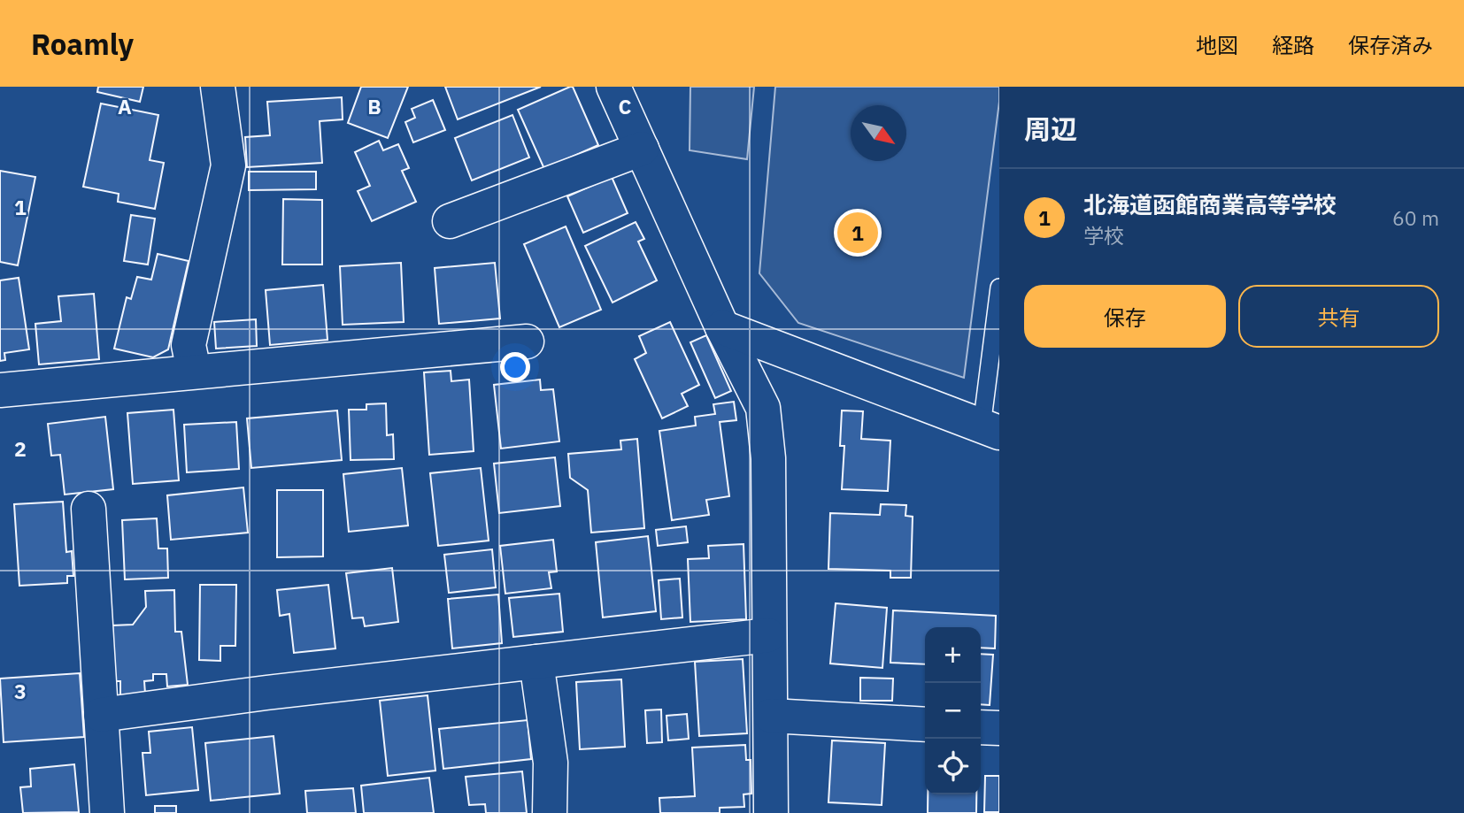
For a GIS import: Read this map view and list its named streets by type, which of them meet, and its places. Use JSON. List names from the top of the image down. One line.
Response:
{"north":"bottom right","page":{"header":"Roamly","nav":["地図","経路","保存済み"],"heading":"周辺","list":[{"mark":"1","name":"北海道函館商業高等学校","note":"学校","value":"60 m"}],"pins":"1","buttons":["保存","共有"],"map_buttons":["+","−"]},"grid":{"columns":["A","B","C"],"rows":["1","2","3"]}}
